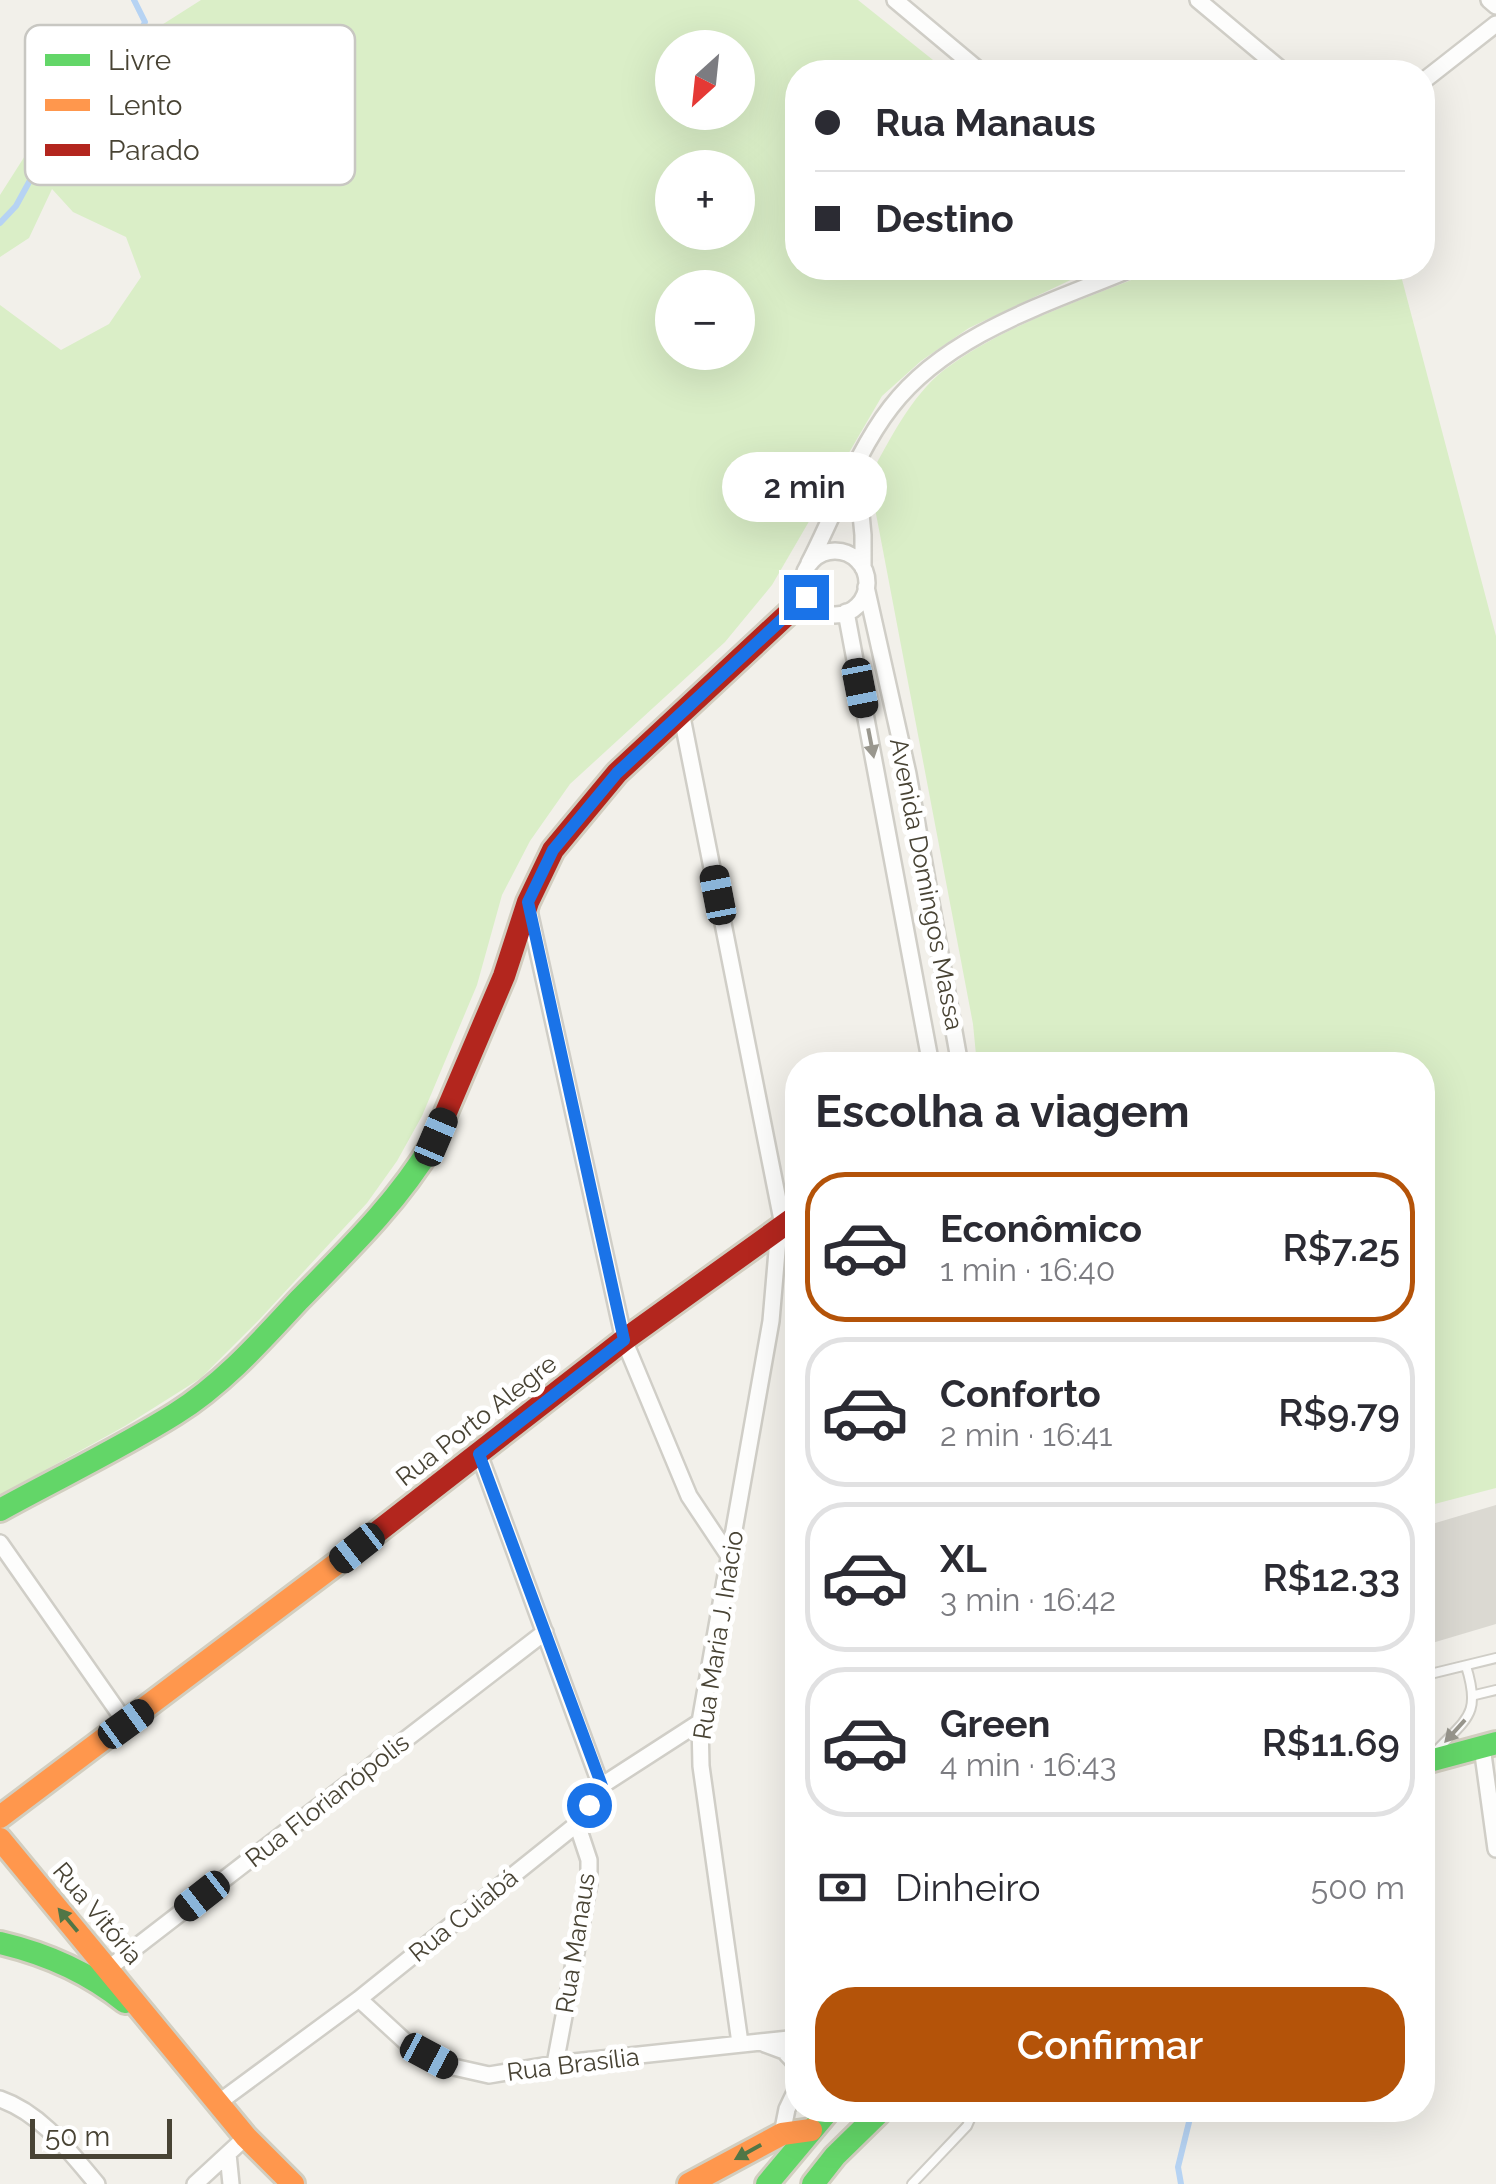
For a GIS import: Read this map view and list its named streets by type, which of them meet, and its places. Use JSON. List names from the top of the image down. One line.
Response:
{"streets":{"street":["Avenida Domingos Massa","Rua Porto Alegre","Rua Maria J. Inácio","Rua Florianópolis","Rua Vitória","Rua Cuiabá","Rua Manaus","Rua Brasília"]},"crossings":[["Rua Maria J. Inácio","Rua Cuiabá"],["Rua Maria J. Inácio","Rua Brasília"],["Rua Florianópolis","Rua Vitória"],["Rua Cuiabá","Rua Manaus"],["Rua Cuiabá","Rua Brasília"],["Rua Manaus","Rua Brasília"]],"legend":["Livre","Lento","Parado"],"scale_bar":"50 m","north":"bottom left","page":{"map_buttons":["+","−"],"banner":["Rua Manaus","Destino"],"bubble":"2 min","heading":"Escolha a viagem","list":[{"name":"Econômico","note":"1 min · 16:40","value":"R$7.25"},{"name":"Conforto","note":"2 min · 16:41","value":"R$9.79"},{"name":"XL","note":"3 min · 16:42","value":"R$12.33"},{"name":"Green","note":"4 min · 16:43","value":"R$11.69"}],"pay":["Dinheiro","500 m"],"buttons":"Confirmar","scale":"50 m"}}
